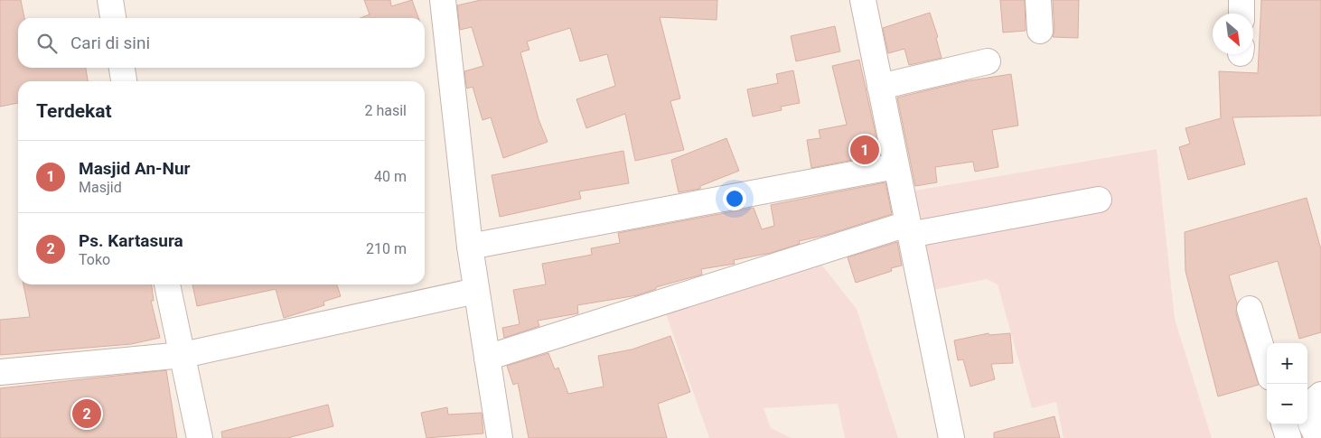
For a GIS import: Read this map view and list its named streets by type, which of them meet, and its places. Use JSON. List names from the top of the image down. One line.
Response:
{"north":"bottom right","page":{"search":"Cari di sini","heading":["Terdekat","2 hasil"],"pins":["1","2"],"list":[{"mark":"1","name":"Masjid An-Nur","note":"Masjid","value":"40 m"},{"mark":"2","name":"Ps. Kartasura","note":"Toko","value":"210 m"}],"map_buttons":["+","−"]}}
